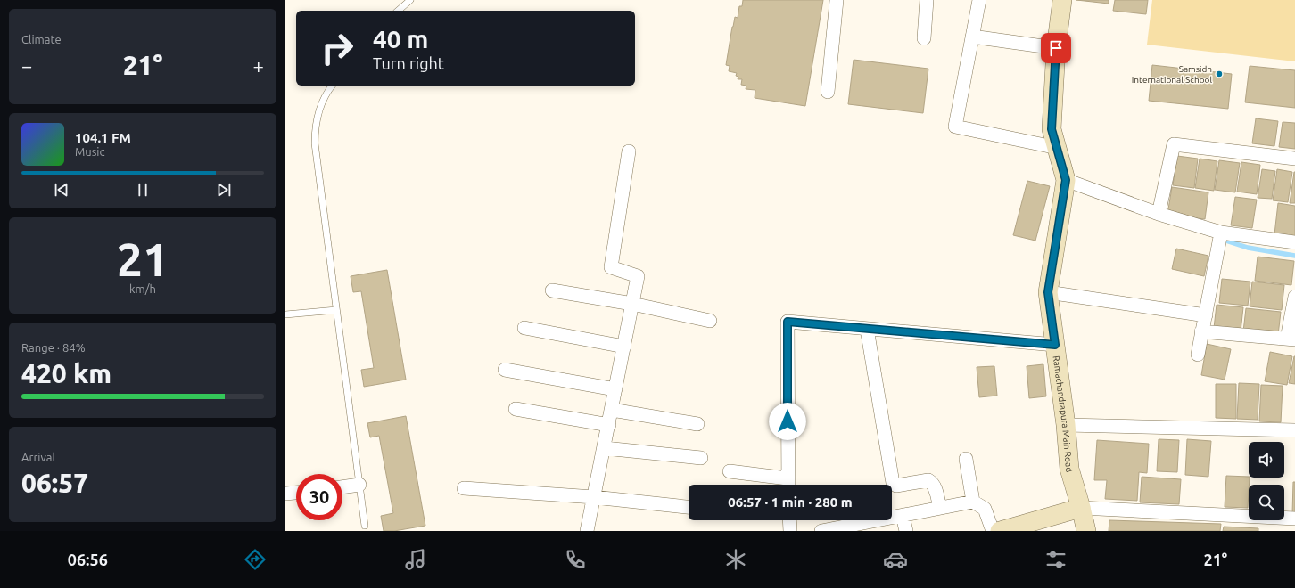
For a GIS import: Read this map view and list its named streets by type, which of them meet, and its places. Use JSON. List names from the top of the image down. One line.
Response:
{"streets":{"street":["Ramachandrapura Main Road"]},"places":["Samsidh International School"],"page":{"tile":["Climate",["21","km/h"],["Range · 84%","420 km"],["Arrival","06:57"]],"turn":["40 m","Turn right"],"heat":["−","21°","+"],"song":["104.1 FM","Music"],"limit":"30","trip":"06:57 · 1 min · 280 m","tabs":["06:56","21°"]}}
